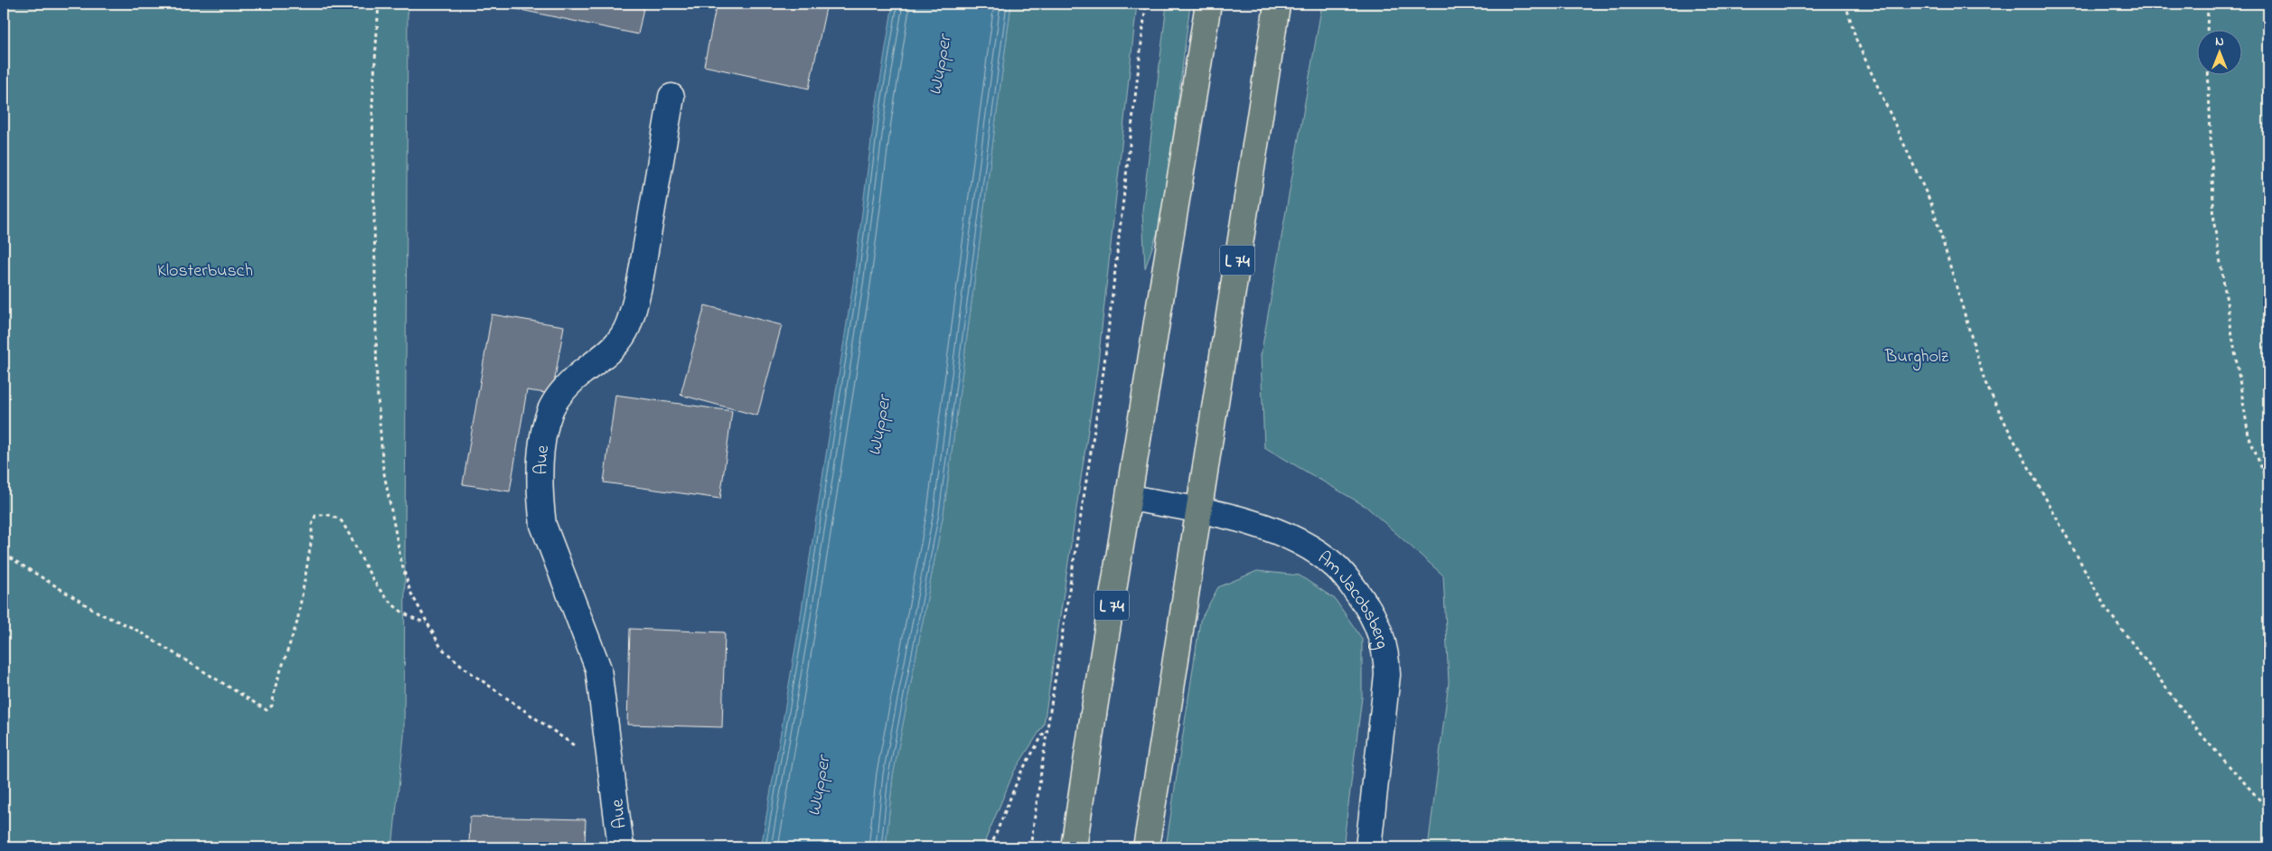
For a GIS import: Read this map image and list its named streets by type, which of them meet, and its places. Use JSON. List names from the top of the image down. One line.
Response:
{"streets":{"main road":["L 74"],"street":["Aue","Am Jacobsberg"]},"crossings":[["L 74","Am Jacobsberg"]],"water":["Wupper"],"parks":["Klosterbusch","Burgholz"],"north":"top"}
